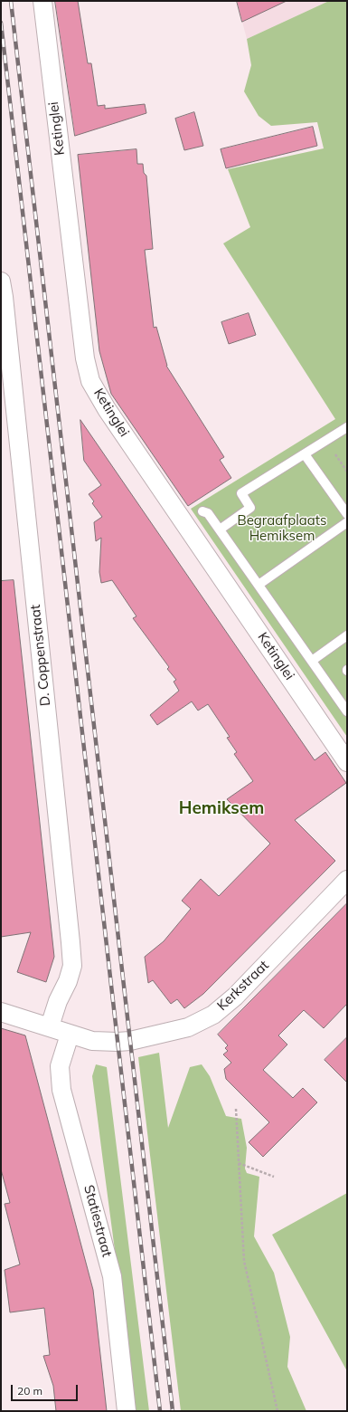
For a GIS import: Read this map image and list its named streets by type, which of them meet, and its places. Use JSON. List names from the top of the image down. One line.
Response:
{"streets":{"street":["Ketinglei","D. Coppenstraat","Kerkstraat","Statiestraat"]},"crossings":[["D. Coppenstraat","Kerkstraat"],["Kerkstraat","Statiestraat"]],"districts":["Hemiksem"],"parks":["Begraafplaats Hemiksem"],"scale_bar":"20 m"}
